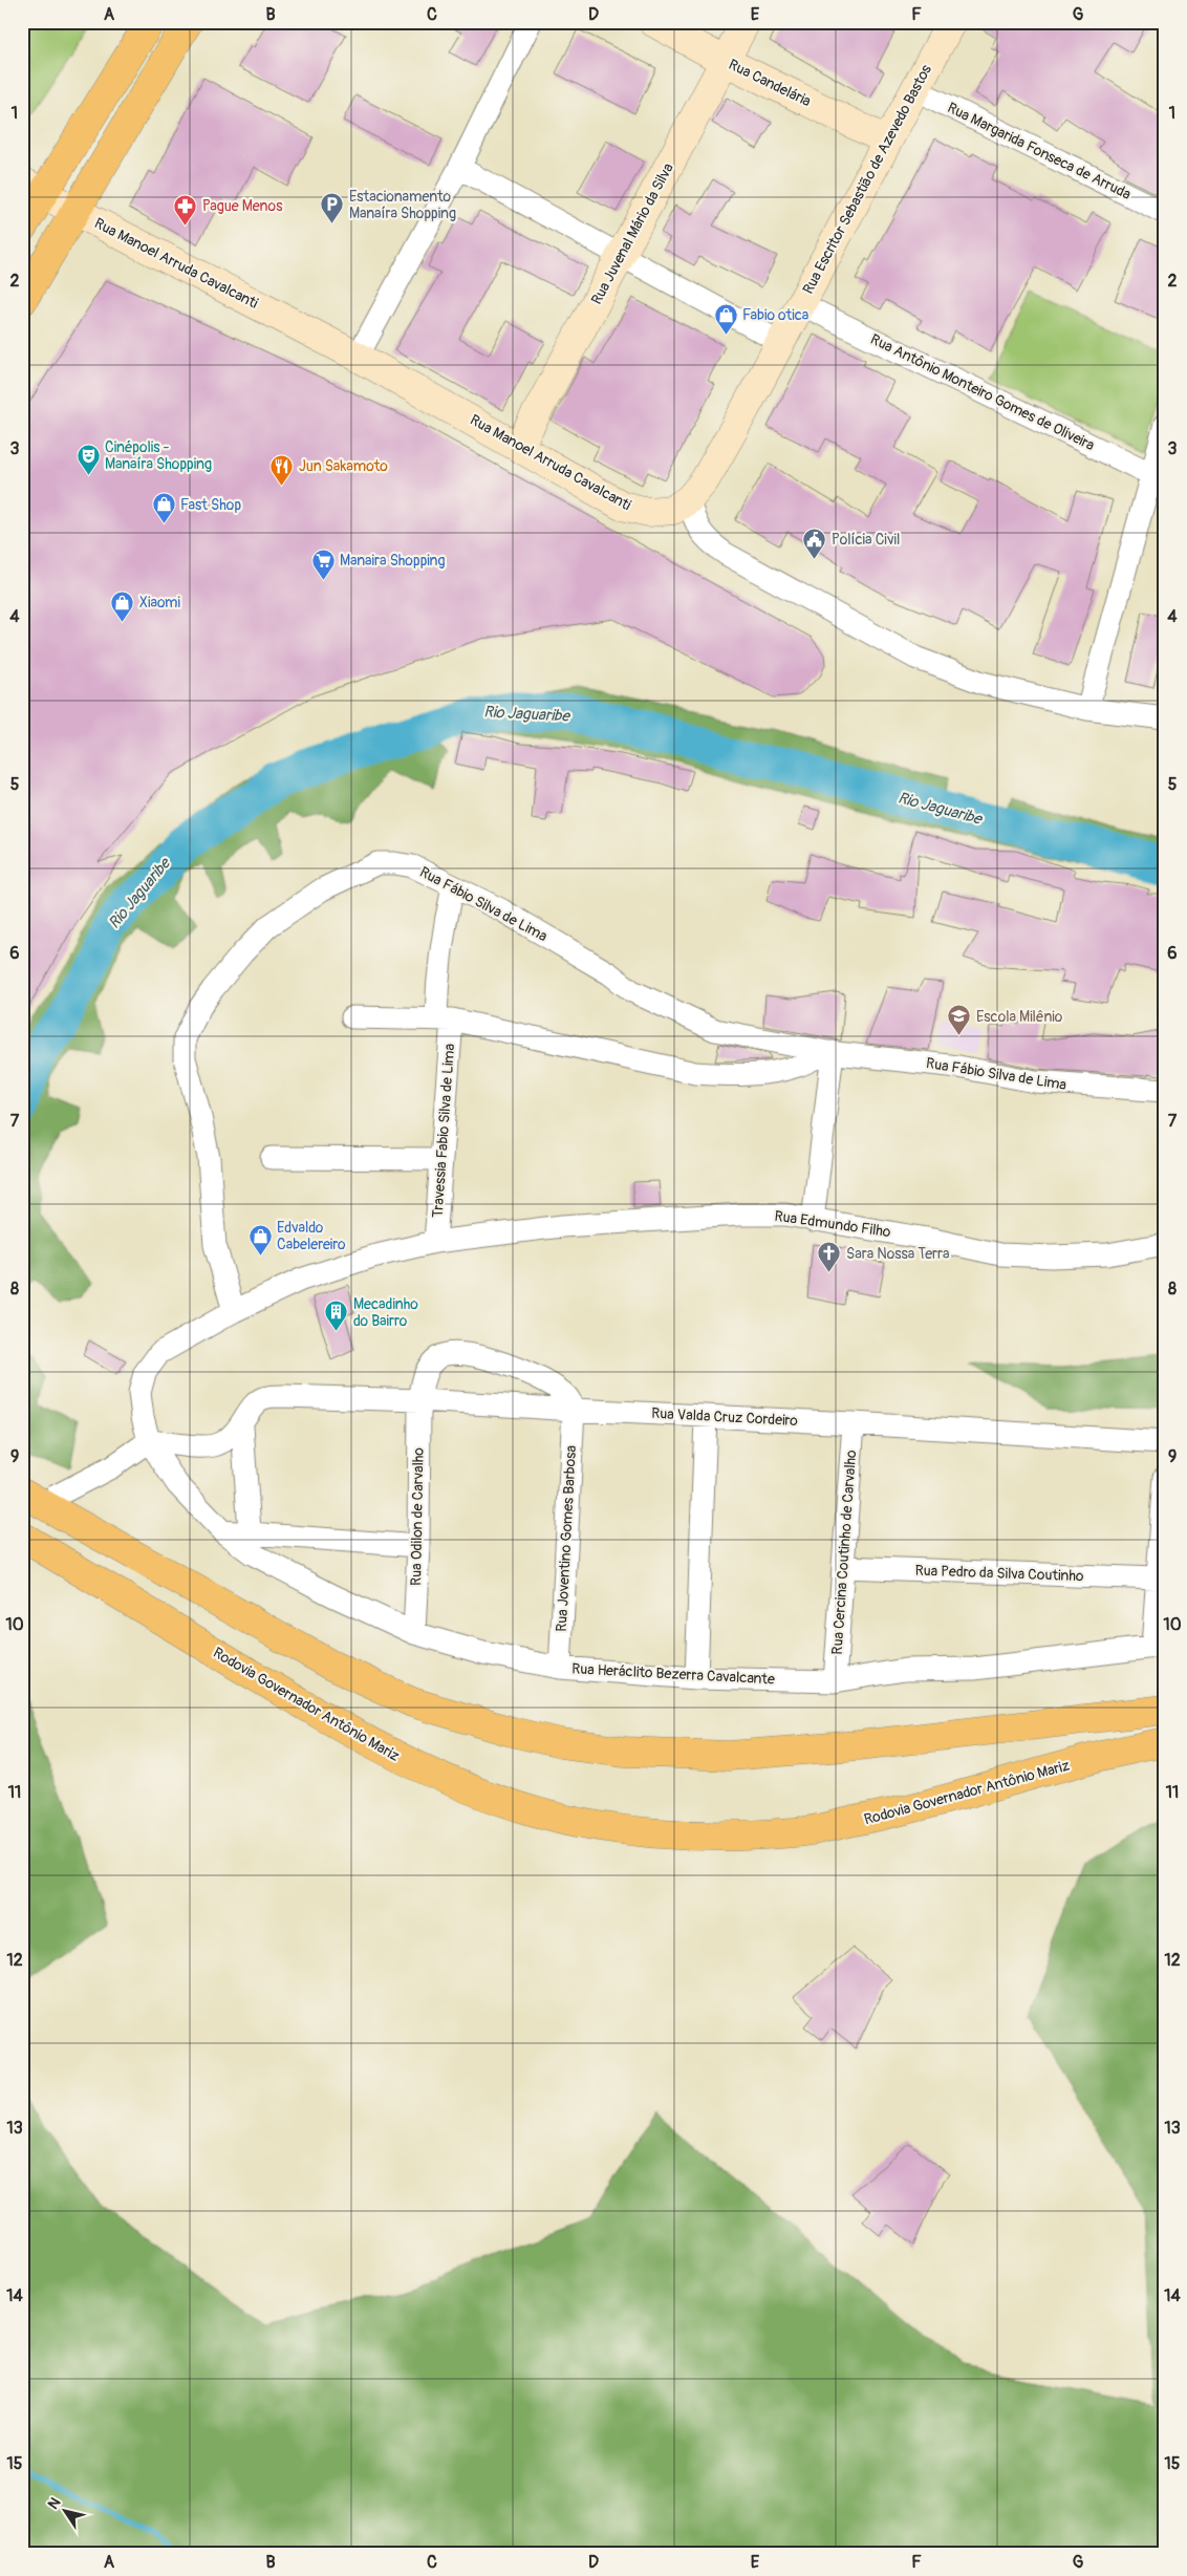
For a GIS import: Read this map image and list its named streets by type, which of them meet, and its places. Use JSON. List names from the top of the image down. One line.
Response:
{"streets":{"main road":["Rua Candelária","Rua Escritor Sebastião de Azevedo Bastos","Rua Juvenal Mário da Silva","Rua Manoel Arruda Cavalcanti","Rodovia Governador Antônio Mariz"],"street":["Rua Margarida Fonseca de Arruda","Rua Antônio Monteiro Gomes de Oliveira","Rua Fábio Silva de Lima","Travessia Fabio Silva de Lima","Rua Edmundo Filho","Rua Valda Cruz Cordeiro","Rua Odilon de Carvalho","Rua Joventino Gomes Barbosa","Rua Cercina Coutinho de Carvalho","Rua Pedro da Silva Coutinho","Rua Heráclito Bezerra Cavalcante"]},"crossings":[["Rua Candelária","Rua Escritor Sebastião de Azevedo Bastos"],["Rua Candelária","Rua Juvenal Mário da Silva"],["Rua Margarida Fonseca de Arruda","Rua Escritor Sebastião de Azevedo Bastos"],["Rua Escritor Sebastião de Azevedo Bastos","Rua Manoel Arruda Cavalcanti"],["Rua Escritor Sebastião de Azevedo Bastos","Rua Antônio Monteiro Gomes de Oliveira"],["Rua Juvenal Mário da Silva","Rua Manoel Arruda Cavalcanti"],["Rua Fábio Silva de Lima","Travessia Fabio Silva de Lima"],["Rua Fábio Silva de Lima","Rua Edmundo Filho"],["Travessia Fabio Silva de Lima","Rua Edmundo Filho"],["Rua Edmundo Filho","Rua Heráclito Bezerra Cavalcante"],["Rua Valda Cruz Cordeiro","Rua Odilon de Carvalho"],["Rua Valda Cruz Cordeiro","Rua Joventino Gomes Barbosa"],["Rua Valda Cruz Cordeiro","Rua Cercina Coutinho de Carvalho"],["Rua Odilon de Carvalho","Rua Joventino Gomes Barbosa"],["Rua Odilon de Carvalho","Rua Heráclito Bezerra Cavalcante"],["Rua Joventino Gomes Barbosa","Rua Heráclito Bezerra Cavalcante"],["Rua Cercina Coutinho de Carvalho","Rua Pedro da Silva Coutinho"],["Rua Cercina Coutinho de Carvalho","Rua Heráclito Bezerra Cavalcante"]],"water":["Rio Jaguaribe"],"places":{"parking":["Estacionamento Manaíra Shopping"],"pharmacy":["Pague Menos"],"shop":["Fabio otica","Fast Shop","Xiaomi","Edvaldo Cabelereiro"],"theatre":["Cinépolis - Manaíra Shopping"],"restaurant":["Jun Sakamoto"],"public building":["Polícia Civil"],"supermarket":["Manaira Shopping"],"school or university":["Escola Milênio"],"church":["Sara Nossa Terra"],"building":["Mecadinho do Bairro"]},"north":"top left","grid":{"columns":["A","B","C","D","E","F","G"],"rows":["1","2","3","4","5","6","7","8","9","10","11","12","13","14","15"]}}
